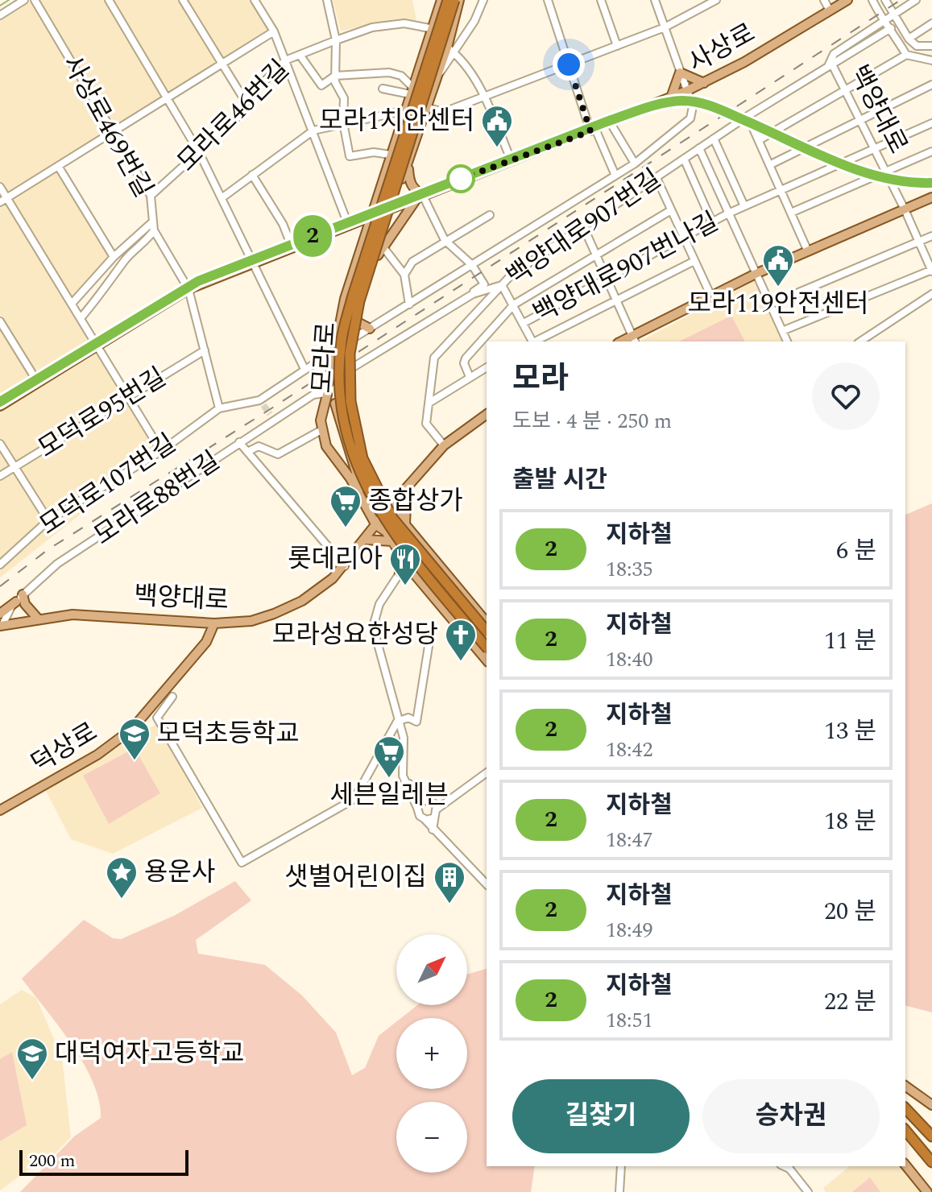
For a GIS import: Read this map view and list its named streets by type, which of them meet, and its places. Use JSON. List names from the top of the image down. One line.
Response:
{"streets":{"highway":["모라로"],"main road":["사상로","백양대로","덕상로"],"street":["모라로46번길","사상로469번길","백양대로907번길","백양대로907번나길","모덕로95번길","모덕로107번길","모라로88번길"]},"crossings":[["사상로","사상로469번길"],["사상로","모라로"],["백양대로","백양대로907번길"],["백양대로","백양대로907번나길"],["백양대로","모라로"],["백양대로","모라로88번길"],["백양대로","덕상로"],["모라로46번길","사상로469번길"],["모라로46번길","모라로"],["사상로469번길","모라로"],["사상로469번길","모덕로95번길"],["사상로469번길","모덕로107번길"],["백양대로907번길","모라로"],["모라로","모덕로107번길"],["모라로","모라로88번길"]],"places":{"public building":["모라1치안센터","모라119안전센터"],"supermarket":["종합상가","세븐일레븐"],"restaurant":["롯데리아"],"church":["모라성요한성당"],"school or university":["모덕초등학교","대덕여자고등학교"],"place":["용운사"],"building":["샛별어린이집"]},"lines":["metro line 2"],"scale_bar":"200 m","north":"top right","page":{"on_map":"2","heading":[["모라","도보 · 4 분 · 250 m"],"출발 시간"],"list":[{"mark":"2","name":"지하철","note":"18:35","value":"6 분"},{"mark":"2","name":"지하철","note":"18:40","value":"11 분"},{"mark":"2","name":"지하철","note":"18:42","value":"13 분"},{"mark":"2","name":"지하철","note":"18:47","value":"18 분"},{"mark":"2","name":"지하철","note":"18:49","value":"20 분"},{"mark":"2","name":"지하철","note":"18:51","value":"22 분"}],"map_buttons":["+","−"],"buttons":["길찾기","승차권"],"scale":"200 m"}}
